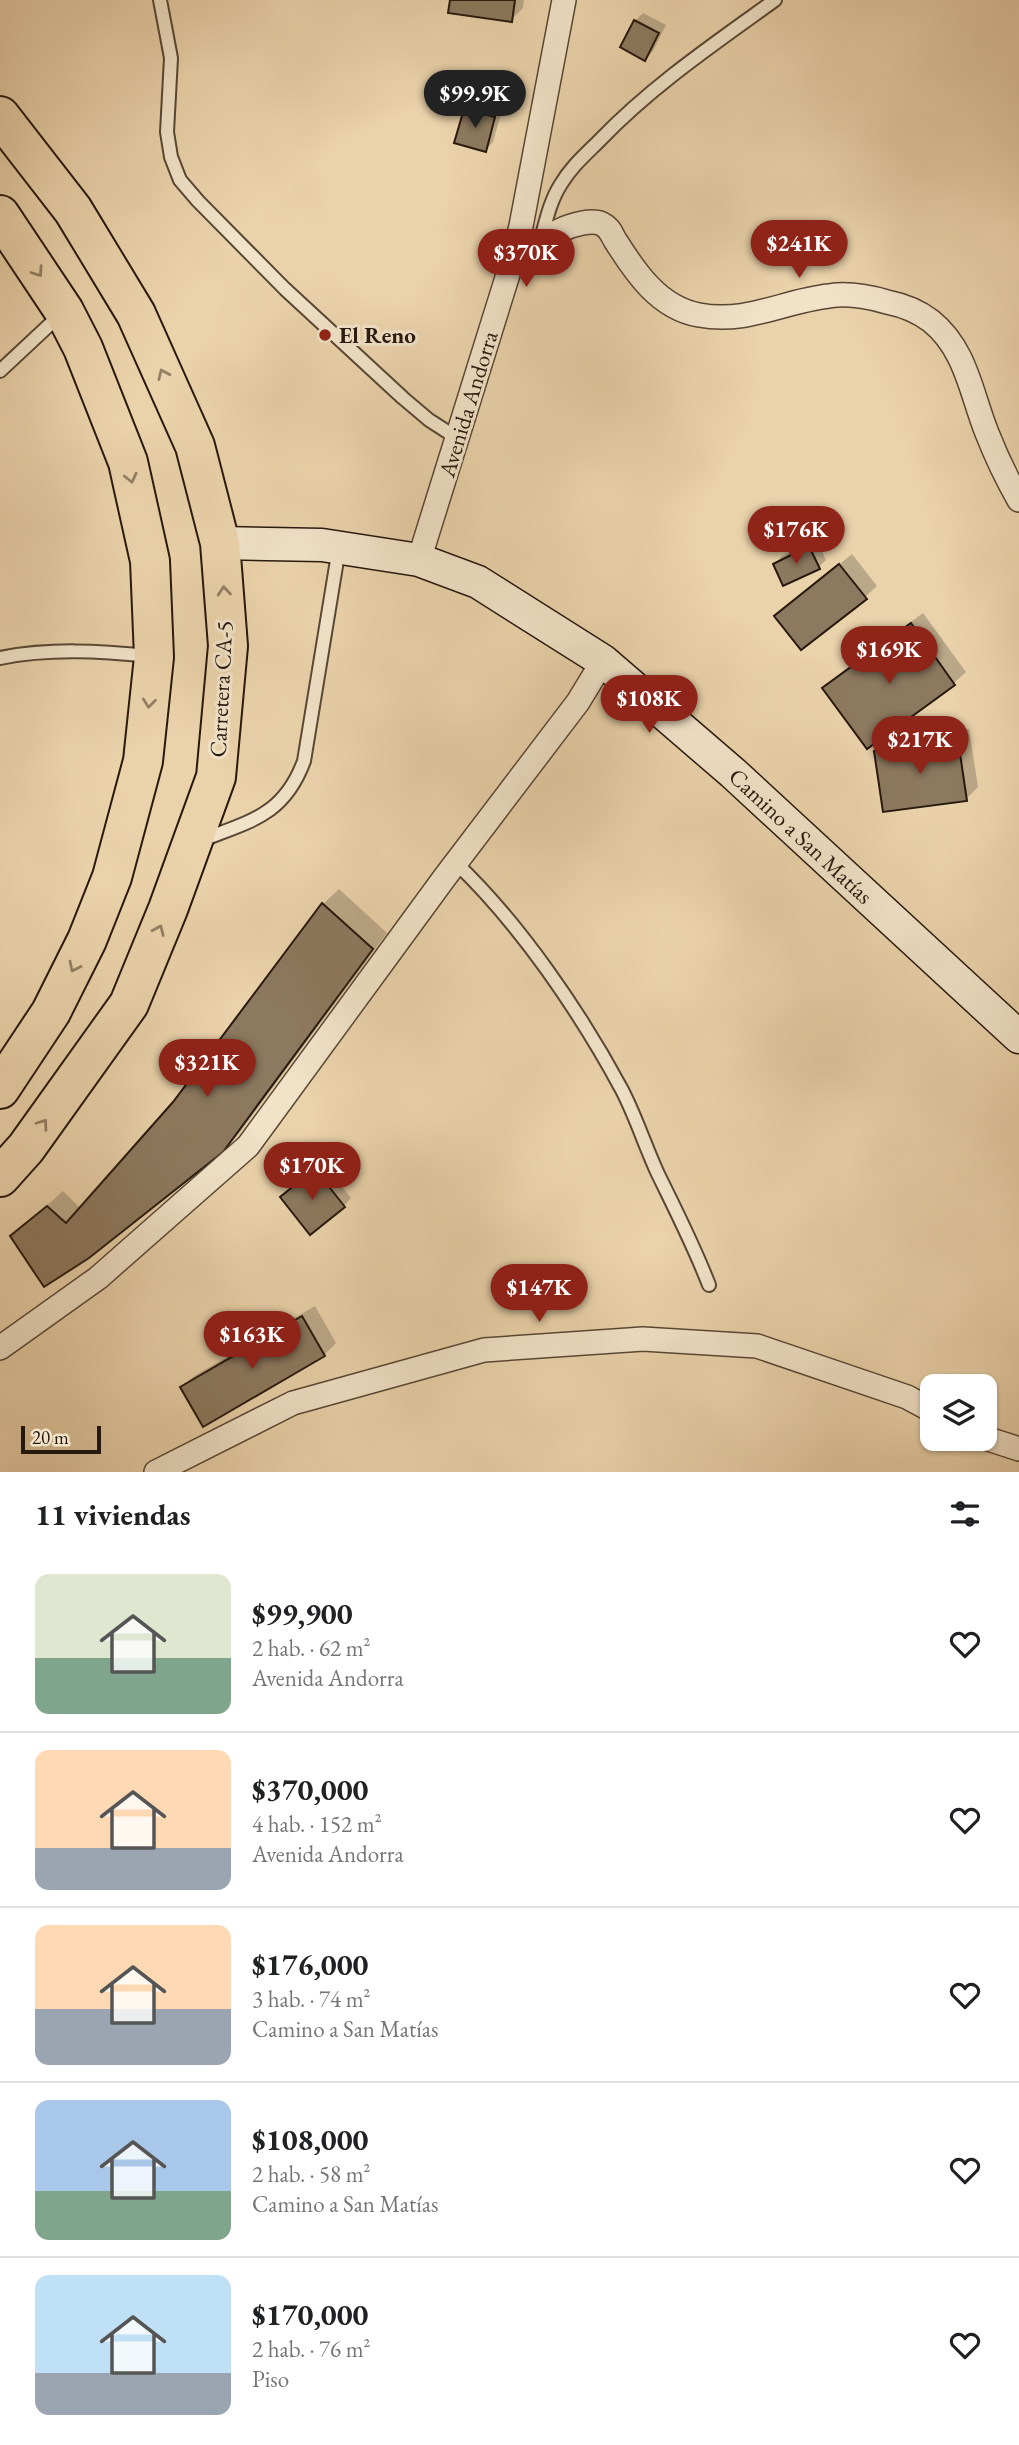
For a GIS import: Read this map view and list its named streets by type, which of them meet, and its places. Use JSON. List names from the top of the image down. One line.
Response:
{"streets":{"highway":["Carretera CA-5"],"street":["Avenida Andorra","Camino a San Matías"]},"crossings":[["Avenida Andorra","Camino a San Matías"],["Carretera CA-5","Camino a San Matías"]],"places":["El Reno"],"scale_bar":"20 m","page":{"price":["$99.9K","$241K","$370K","$176K","$169K","$108K","$217K","$321K","$170K","$147K","$163K"],"scale":"20 m","heading":"11 viviendas","list":[{"name":"$99,900","note":"2 hab. · 62 m² · Avenida Andorra"},{"name":"$370,000","note":"4 hab. · 152 m² · Avenida Andorra"},{"name":"$176,000","note":"3 hab. · 74 m² · Camino a San Matías"},{"name":"$108,000","note":"2 hab. · 58 m² · Camino a San Matías"},{"name":"$170,000","note":"2 hab. · 76 m² · Piso"}]}}
